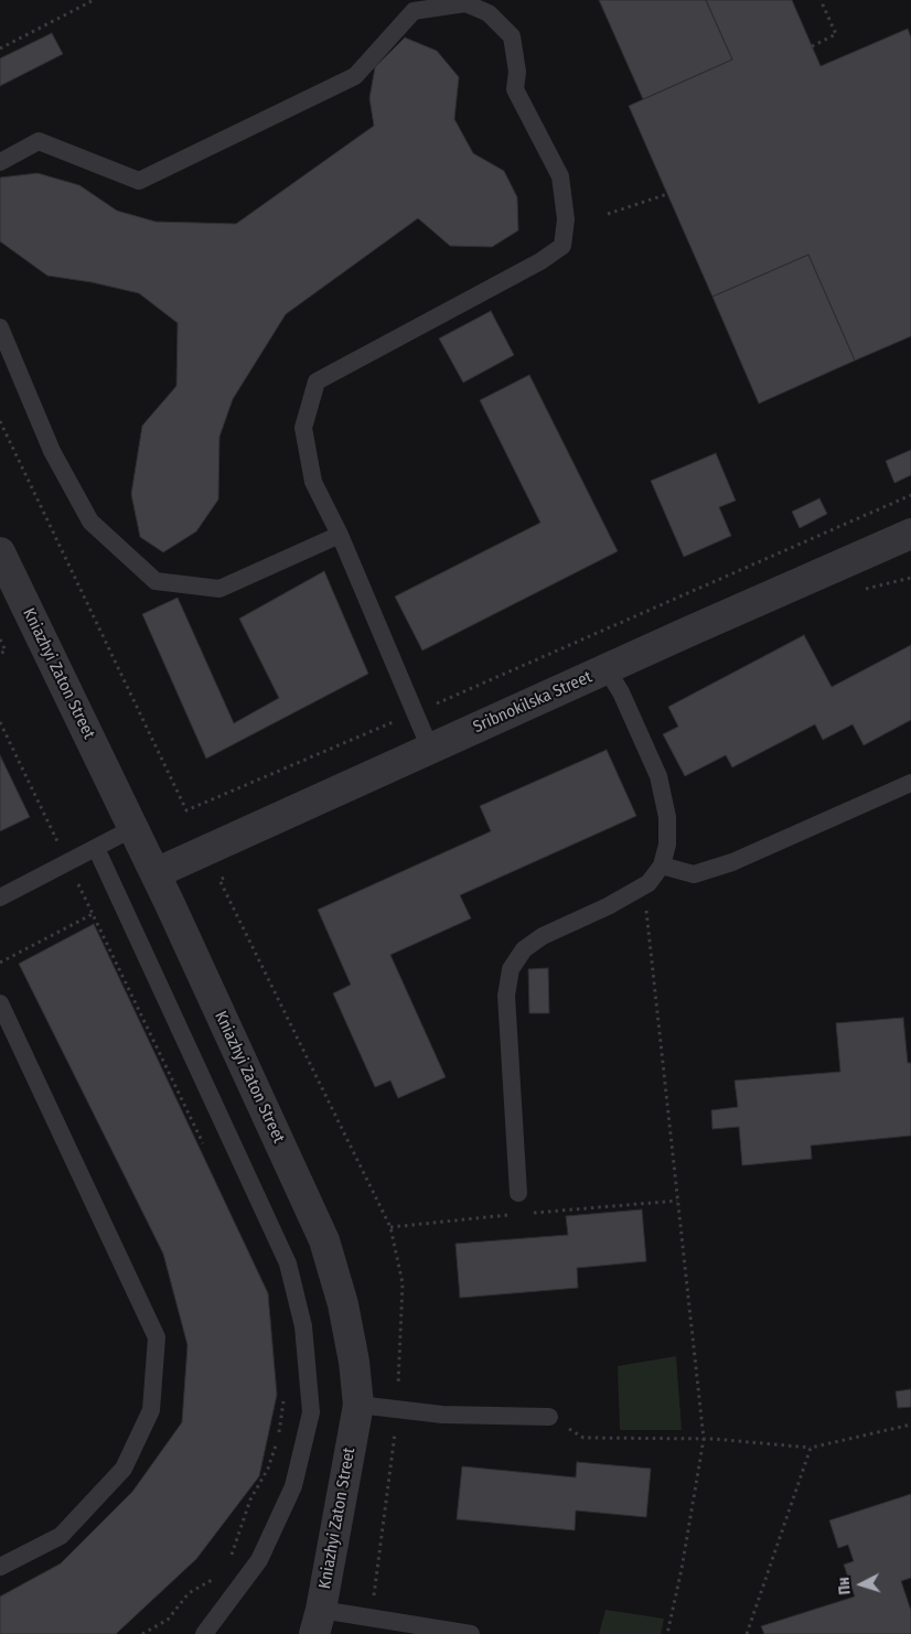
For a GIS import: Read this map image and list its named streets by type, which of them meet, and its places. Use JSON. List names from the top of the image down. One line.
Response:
{"streets":{"street":["Kniazhyi Zaton Street","Sribnokilska Street"]},"crossings":[["Kniazhyi Zaton Street","Sribnokilska Street"]],"north":"left"}
